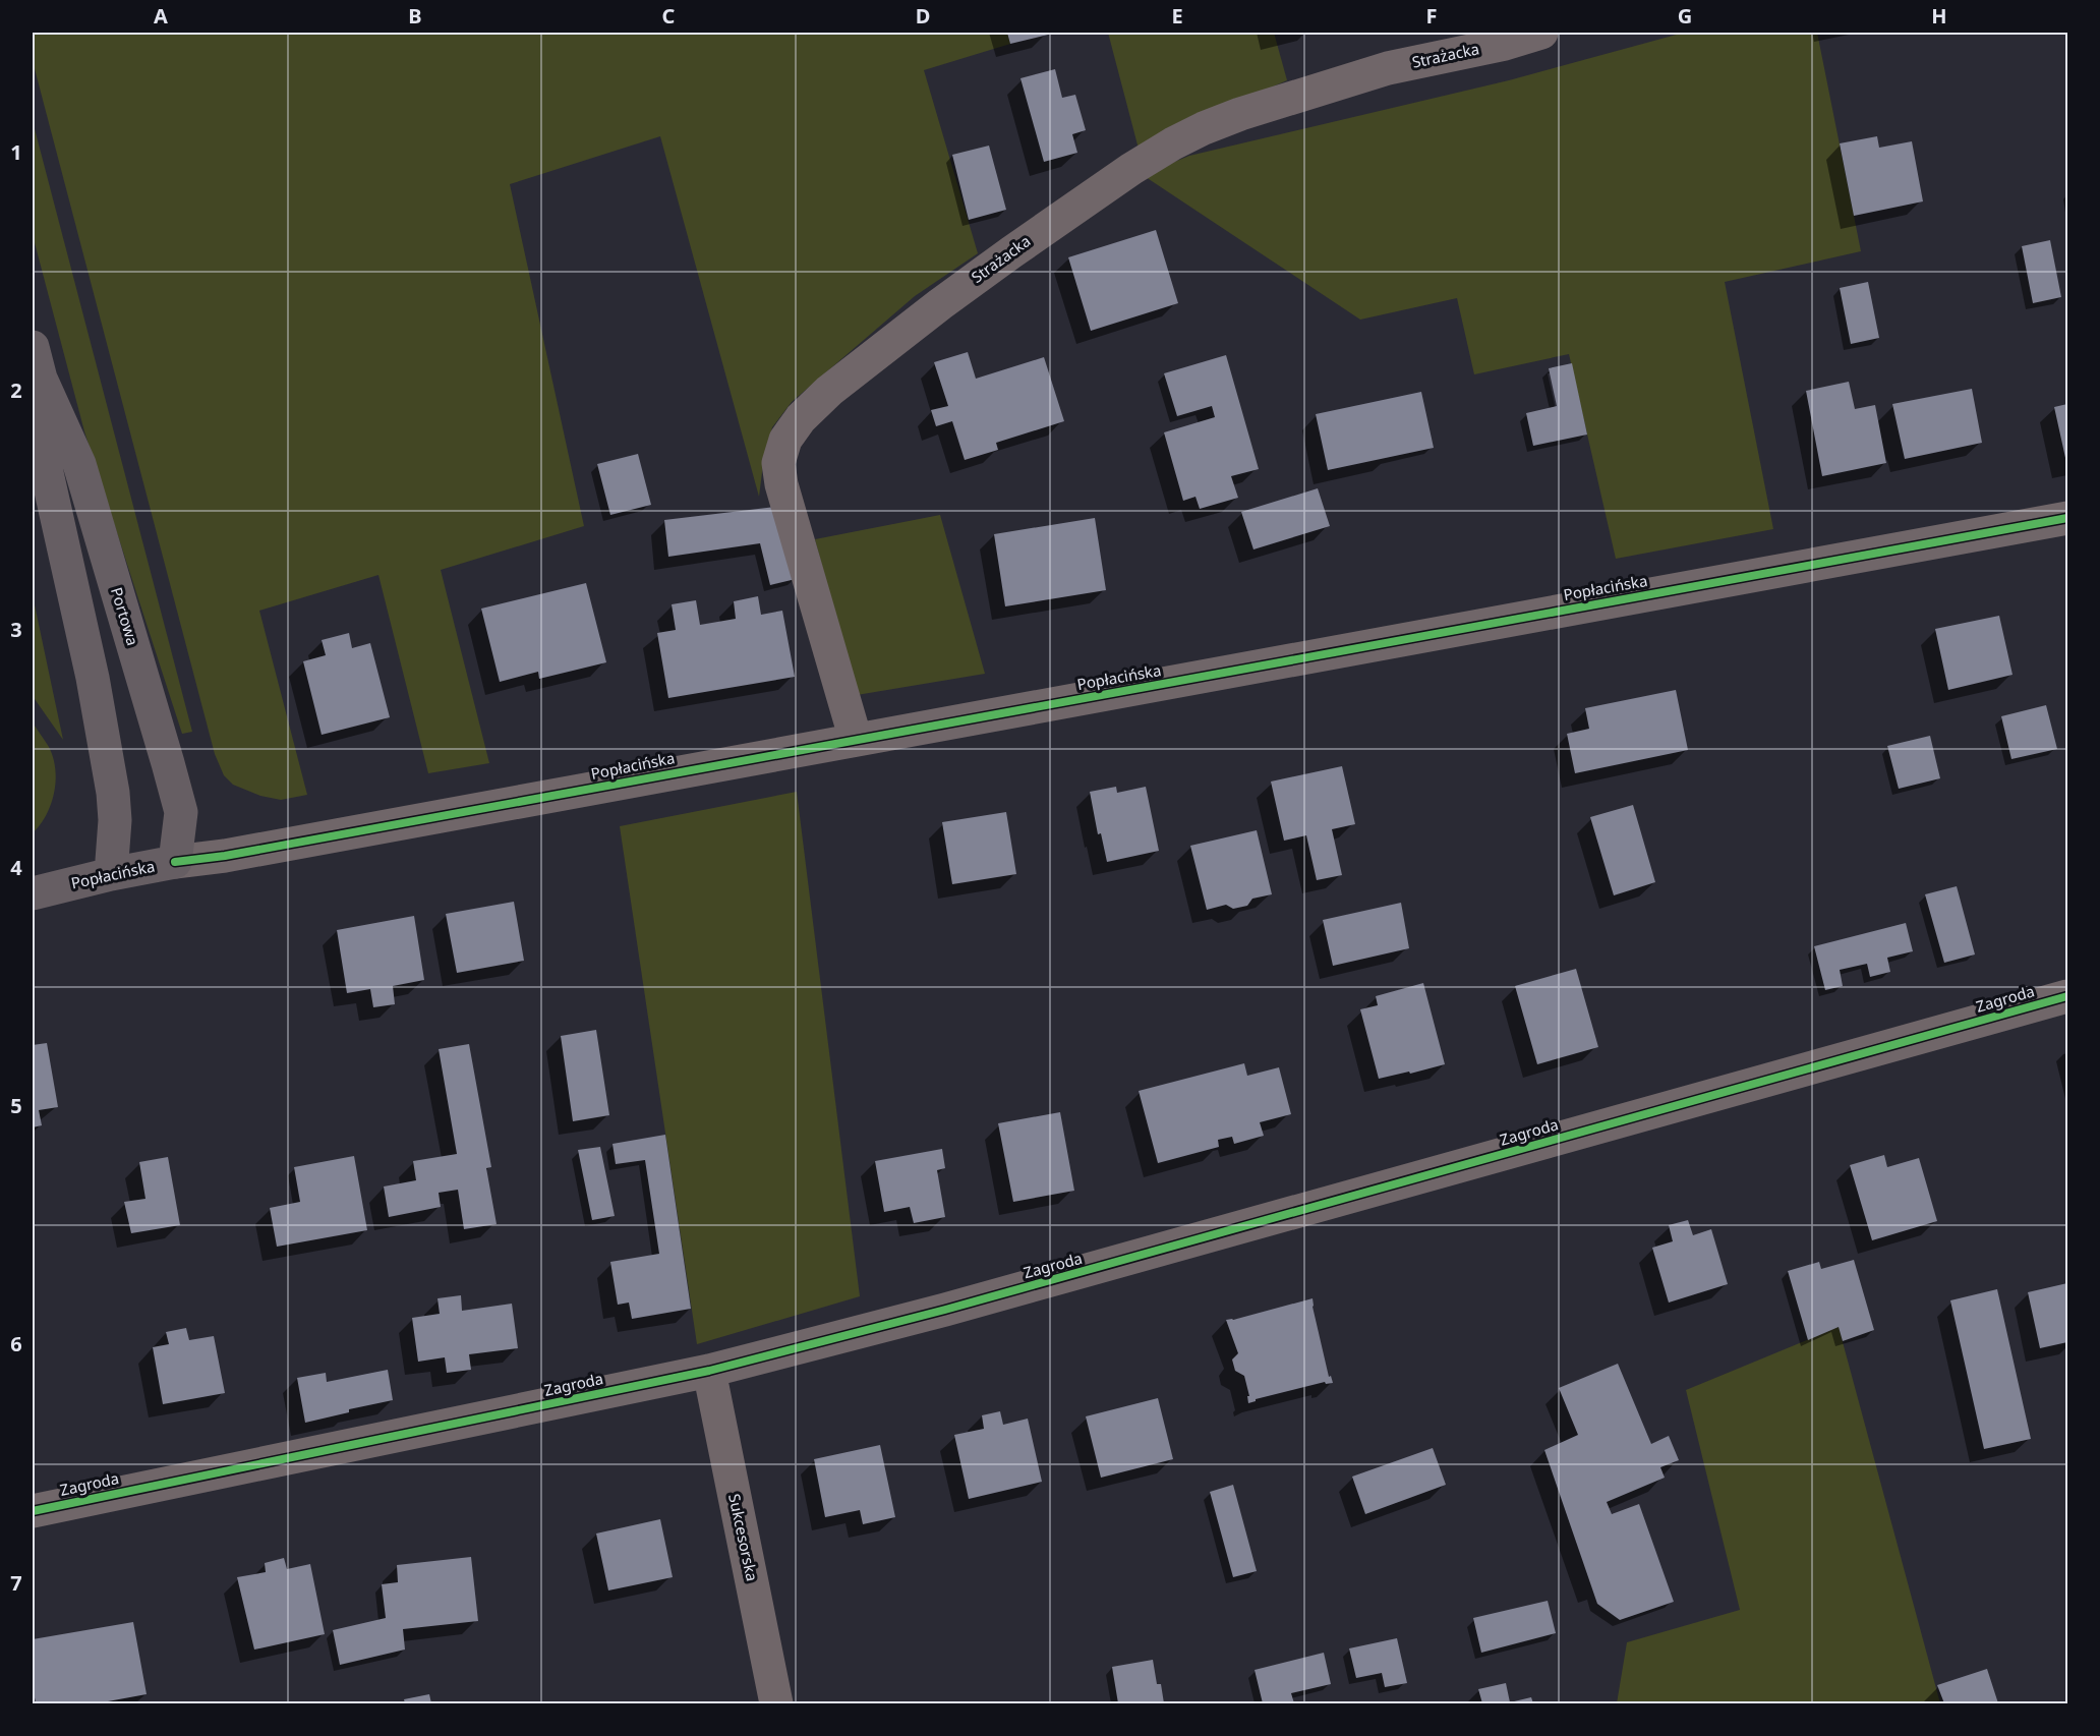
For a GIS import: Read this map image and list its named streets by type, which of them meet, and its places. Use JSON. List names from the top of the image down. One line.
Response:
{"streets":{"main road":["Popłacińska","Portowa"],"street":["Strażacka","Zagroda","Sukcesorska"]},"crossings":[["Strażacka","Popłacińska"],["Popłacińska","Portowa"],["Zagroda","Sukcesorska"]],"grid":{"columns":["A","B","C","D","E","F","G","H"],"rows":["1","2","3","4","5","6","7"]}}
